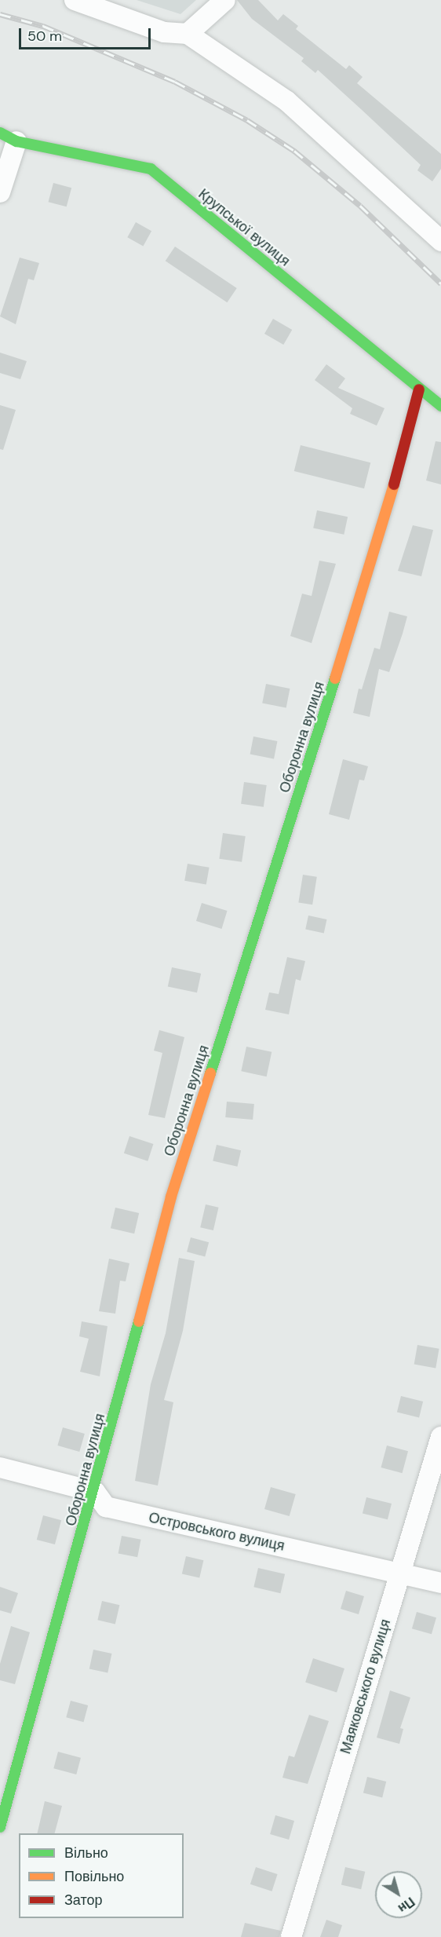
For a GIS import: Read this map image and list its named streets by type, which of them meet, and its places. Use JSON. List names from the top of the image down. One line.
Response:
{"streets":{"street":["Крупської вулиця","Оборонна вулиця","Островського вулиця","Маяковського вулиця"]},"crossings":[["Крупської вулиця","Оборонна вулиця"],["Оборонна вулиця","Островського вулиця"],["Островського вулиця","Маяковського вулиця"]],"legend":["Вільно","Повільно","Затор"],"scale_bar":"50 m","north":"bottom right"}
